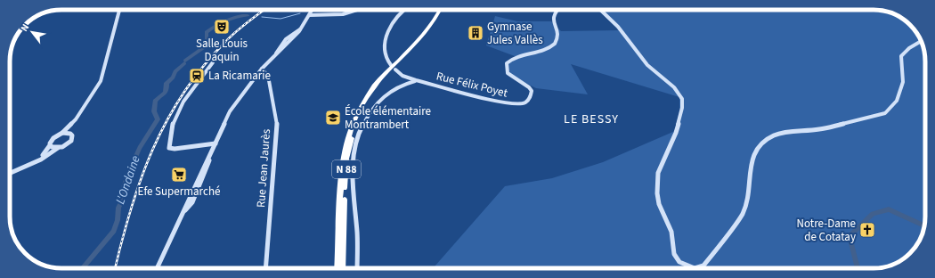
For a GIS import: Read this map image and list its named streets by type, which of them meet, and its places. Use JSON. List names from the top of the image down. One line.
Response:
{"streets":{"highway":["N 88"],"street":["Rue Félix Poyet","Rue Jean Jaurès"]},"districts":["LE BESSY"],"water":["L'Ondaine"],"places":{"theatre":["Salle Louis Daquin"],"building":["Gymnase Jules Vallès"],"station":["La Ricamarie"],"school or university":["École élémentaire Montrambert"],"supermarket":["Efe Supermarché"],"church":["Notre-Dame de Cotatay"]},"north":"top left"}
